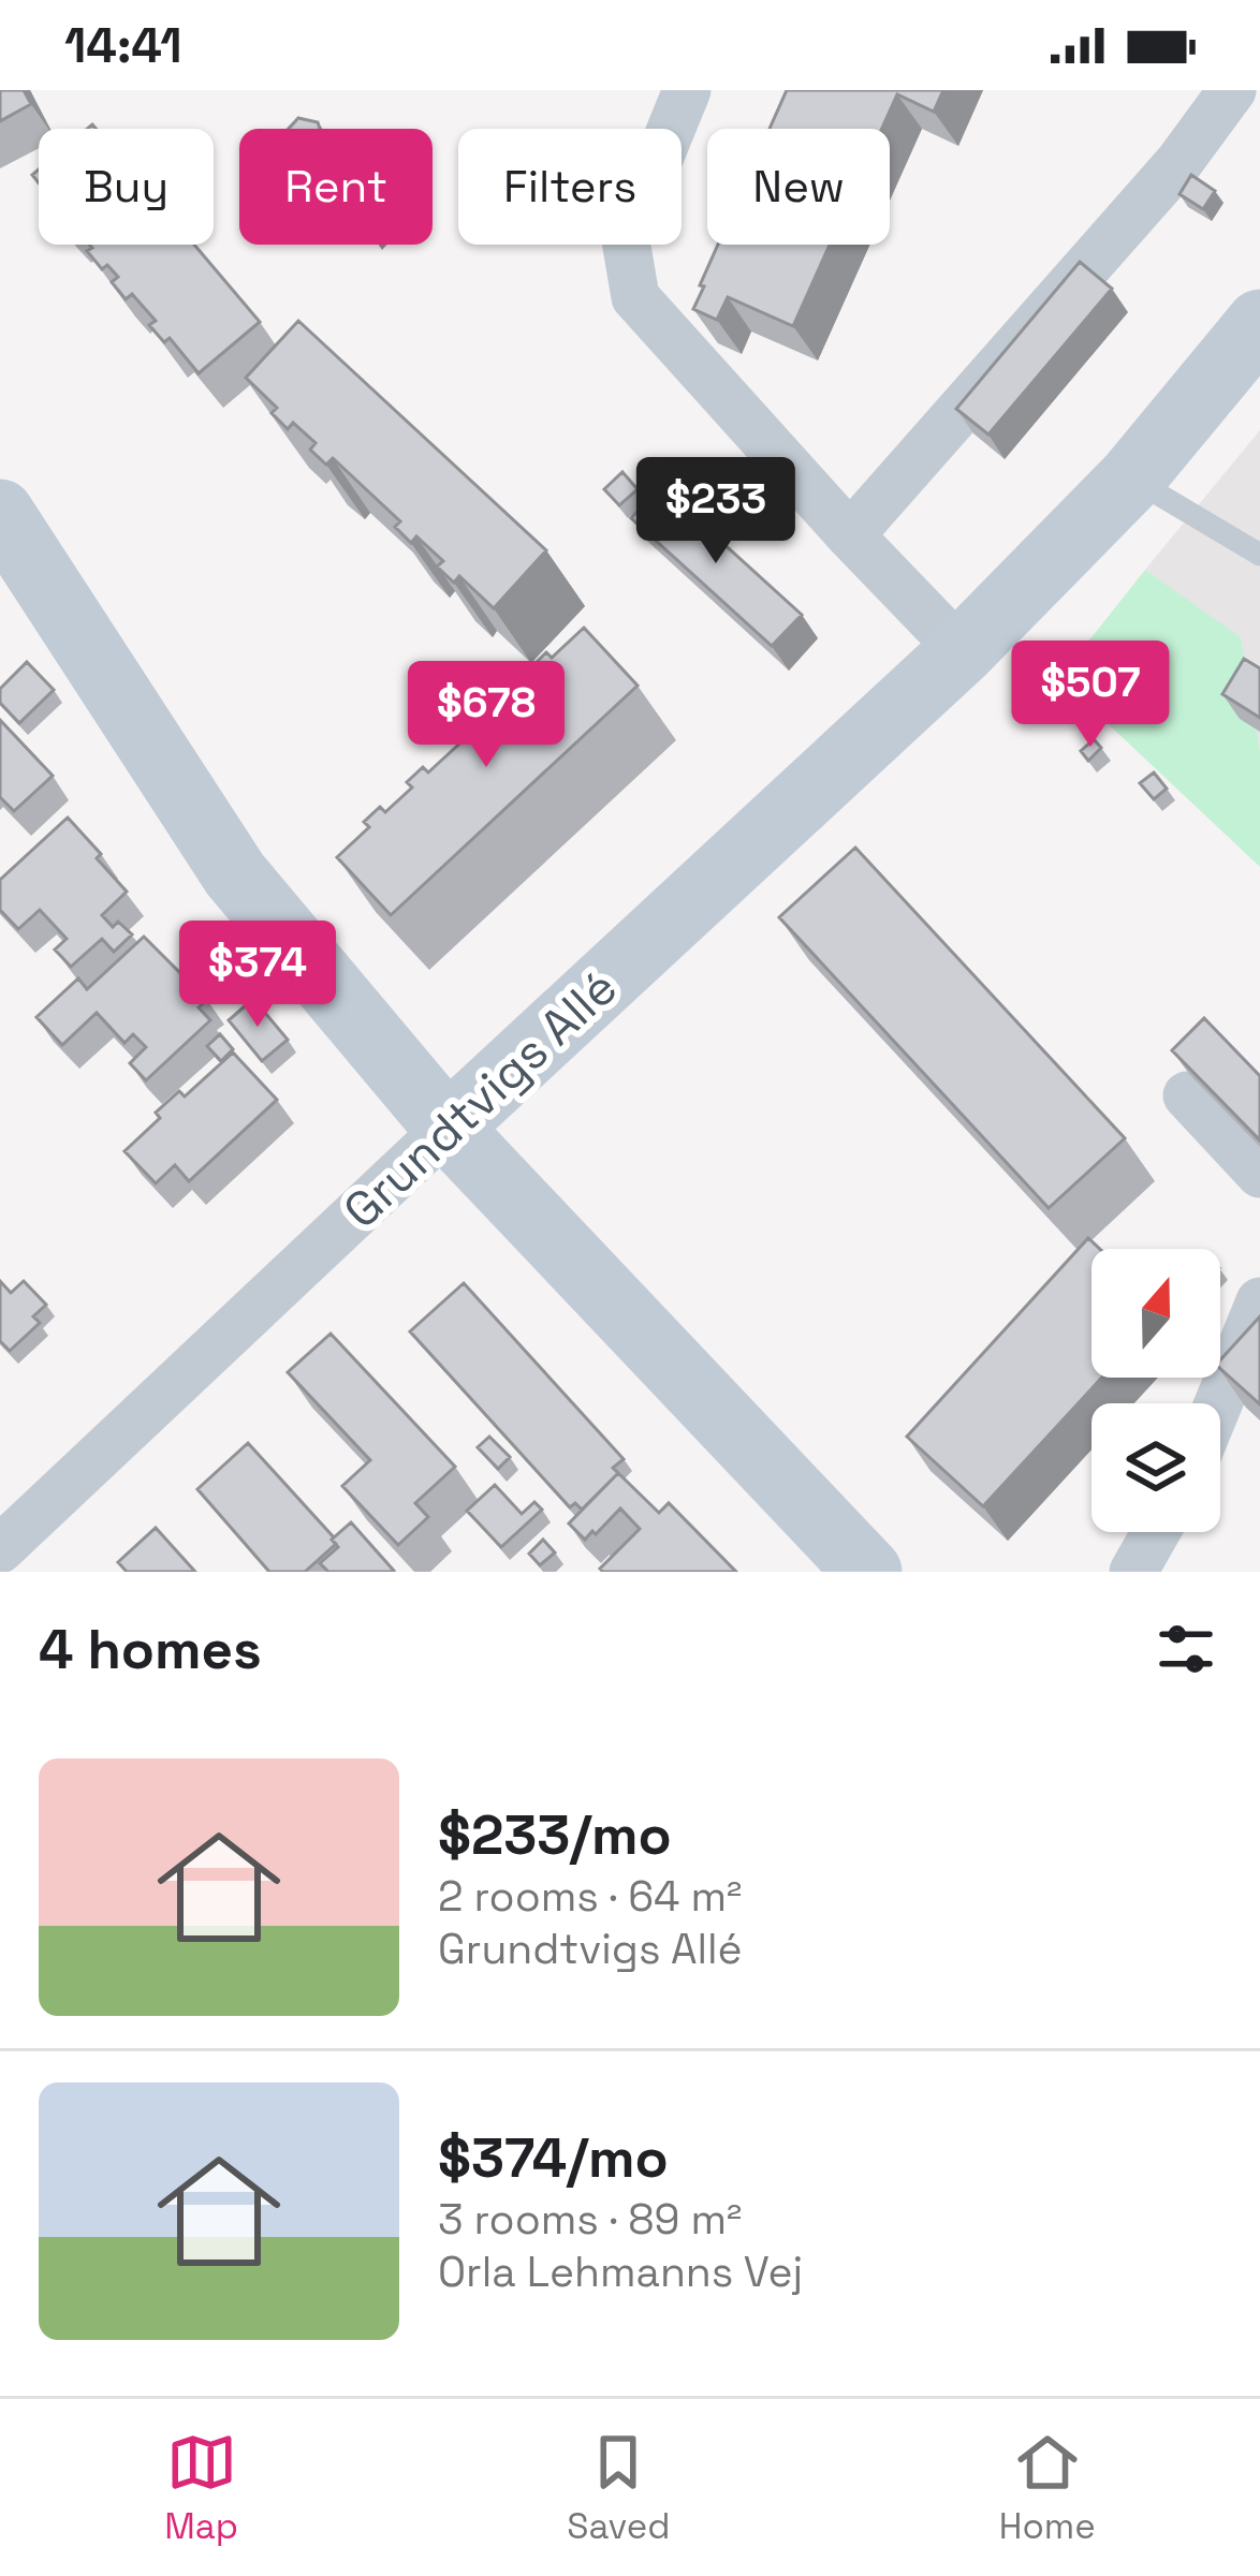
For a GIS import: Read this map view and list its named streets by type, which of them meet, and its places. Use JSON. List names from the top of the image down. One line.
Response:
{"streets":{"street":["Grundtvigs Allé"]},"north":"top","page":{"status":"14:41","chip":["Buy","Rent","Filters","New"],"price":["$233","$507","$678","$374"],"heading":"4 homes","list":[{"name":"$233/mo","note":"2 rooms · 64 m² · Grundtvigs Allé"},{"name":"$374/mo","note":"3 rooms · 89 m² · Orla Lehmanns Vej"}],"tabs":["Map","Saved","Home"]}}
